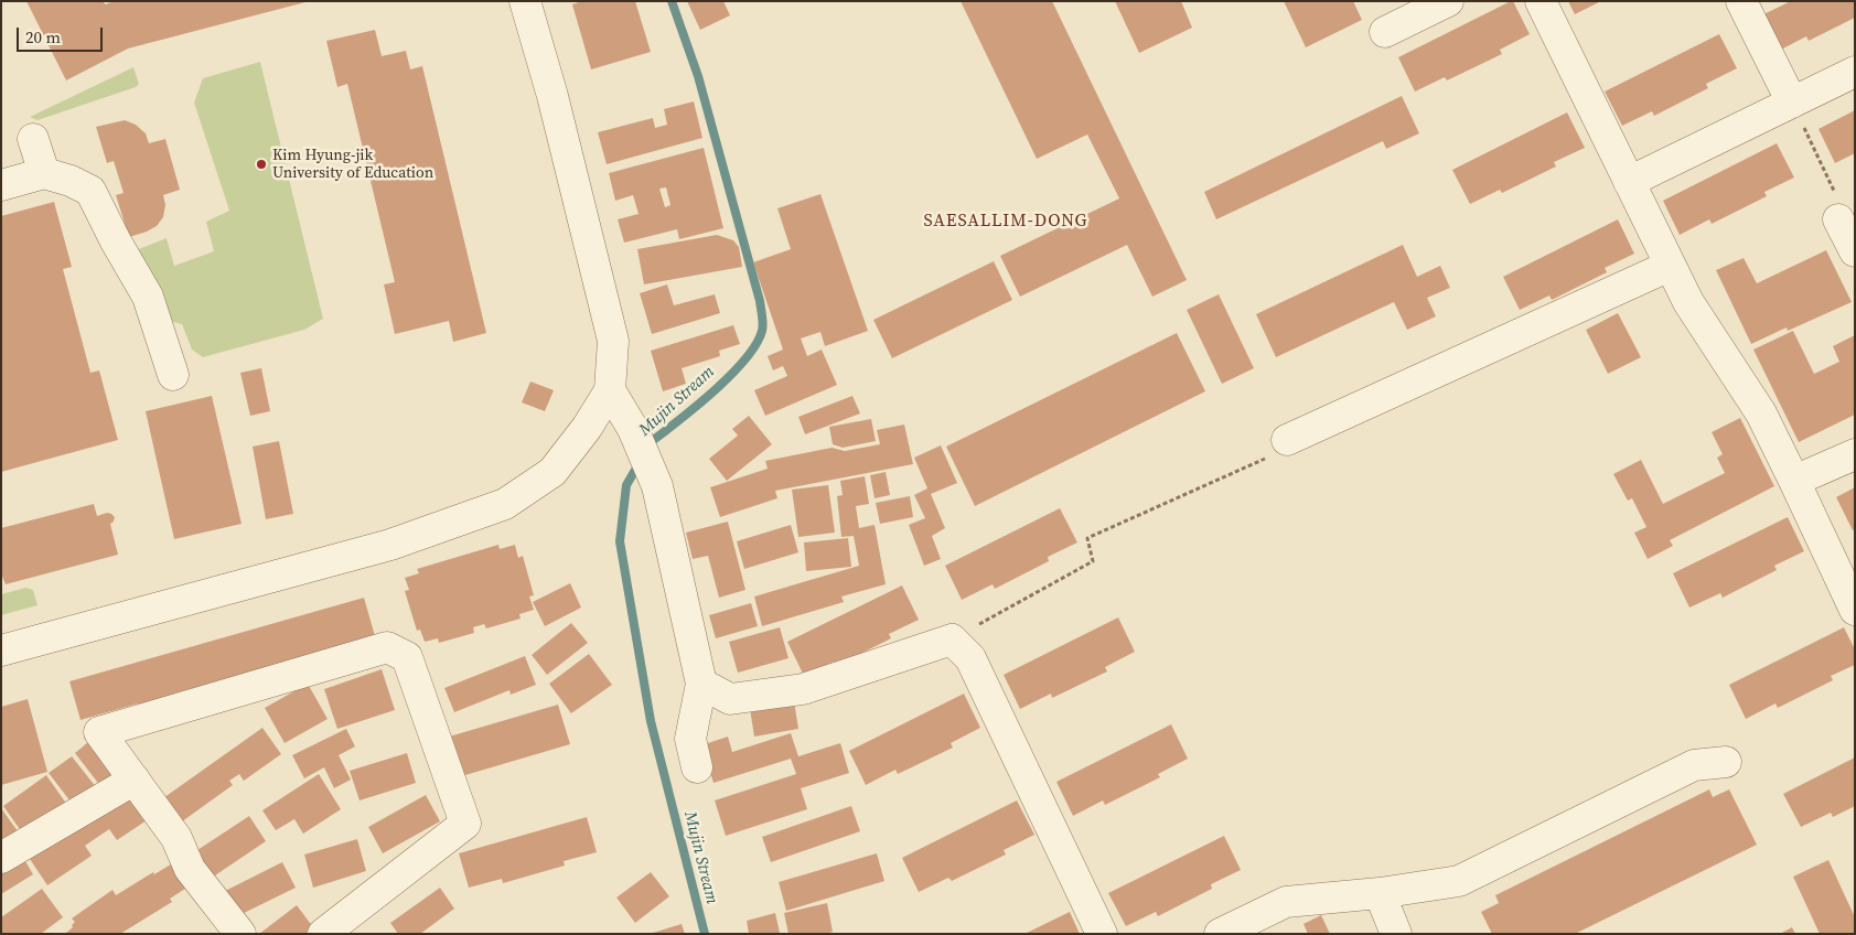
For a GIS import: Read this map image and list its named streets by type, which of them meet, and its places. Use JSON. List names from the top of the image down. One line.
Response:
{"districts":["SAESALLIM-DONG"],"water":["Mujin Stream"],"places":["Kim Hyung-jik University of Education"],"scale_bar":"20 m"}
